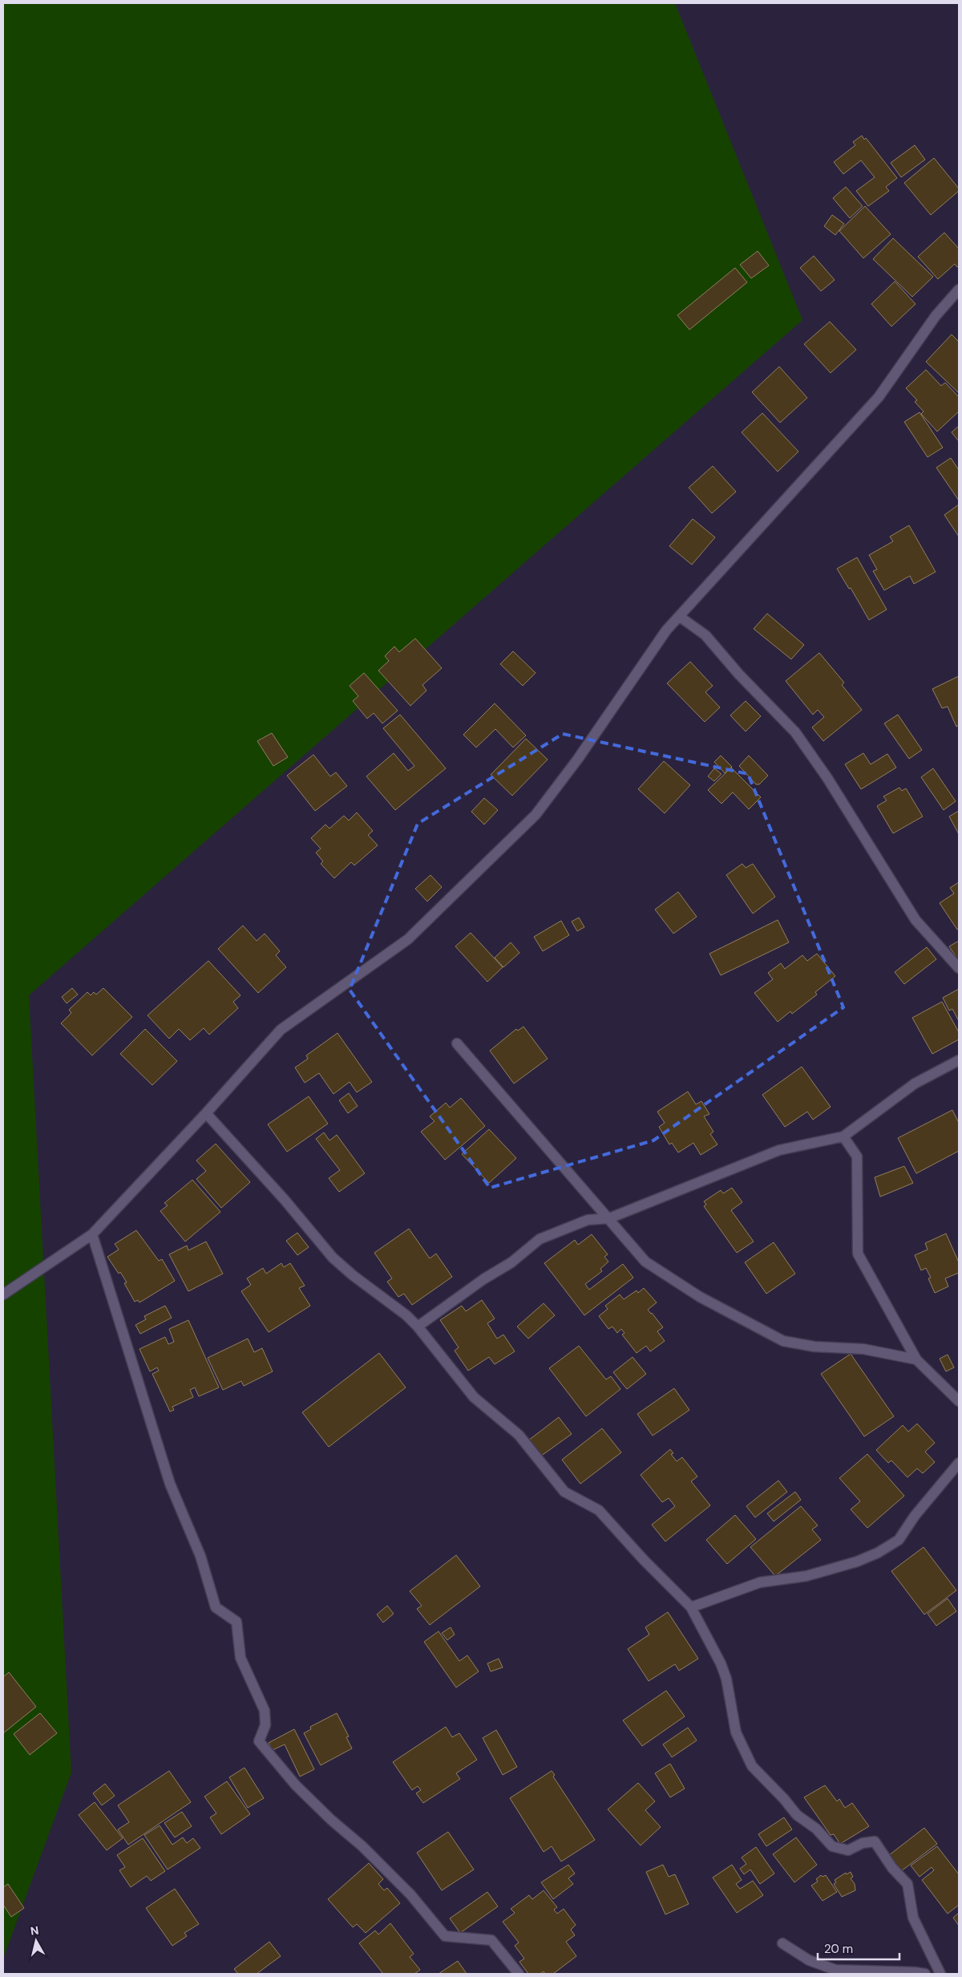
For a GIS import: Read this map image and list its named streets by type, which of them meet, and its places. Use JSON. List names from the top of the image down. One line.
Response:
{"scale_bar":"20 m","north":"top"}
